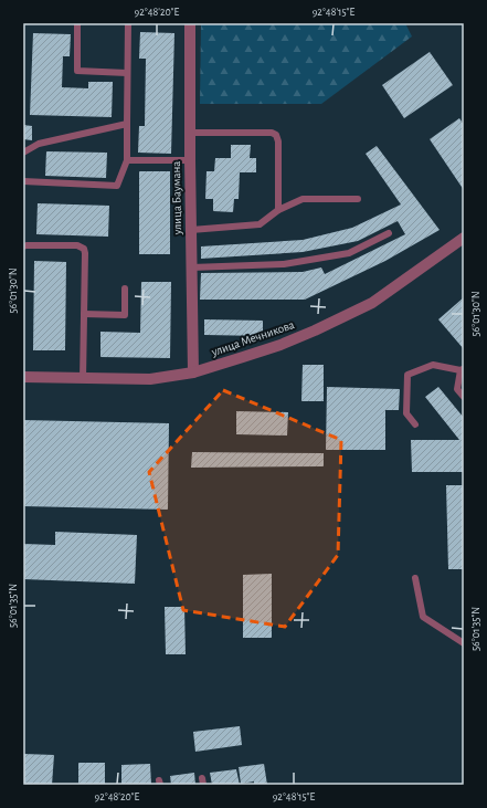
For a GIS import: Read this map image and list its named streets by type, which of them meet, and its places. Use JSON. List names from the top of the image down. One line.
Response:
{"streets":{"street":["улица Баумана","улица Мечникова"]},"crossings":[["улица Баумана","улица Мечникова"]],"coordinates":["92°48'20\"E","92°48'15\"E","56°01'30\"N","56°01'35\"N"]}
